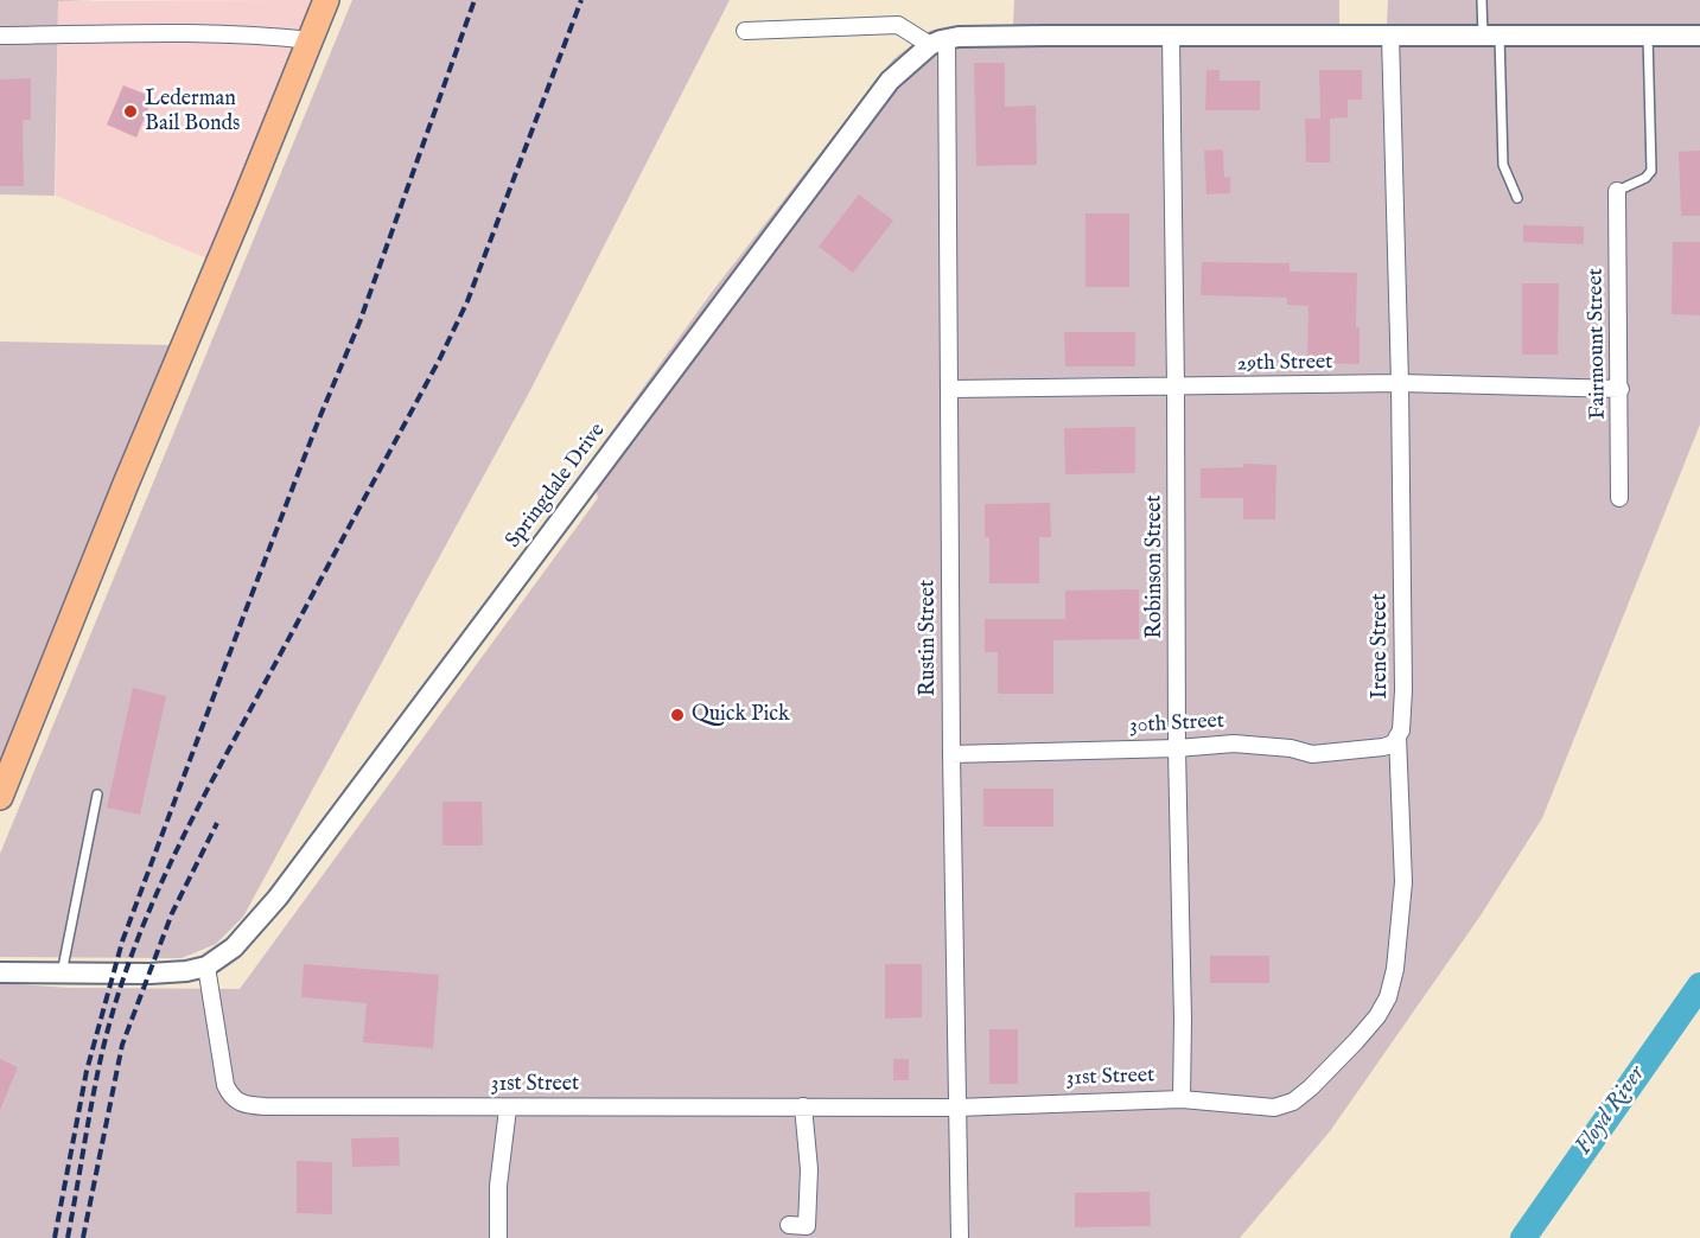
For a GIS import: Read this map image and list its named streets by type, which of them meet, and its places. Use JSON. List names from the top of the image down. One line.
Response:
{"streets":{"street":["Fairmount Street","29th Street","Springdale Drive","Robinson Street","Rustin Street","Irene Street","30th Street","31st Street"]},"crossings":[["Fairmount Street","29th Street"],["29th Street","Robinson Street"],["29th Street","Rustin Street"],["29th Street","Irene Street"],["Springdale Drive","Rustin Street"],["Springdale Drive","31st Street"],["Robinson Street","Irene Street"],["Robinson Street","30th Street"],["Robinson Street","31st Street"],["Rustin Street","30th Street"],["Rustin Street","31st Street"],["Irene Street","30th Street"],["Irene Street","31st Street"]],"water":["Floyd River"],"places":["Lederman Bail Bonds","Quick Pick"]}
